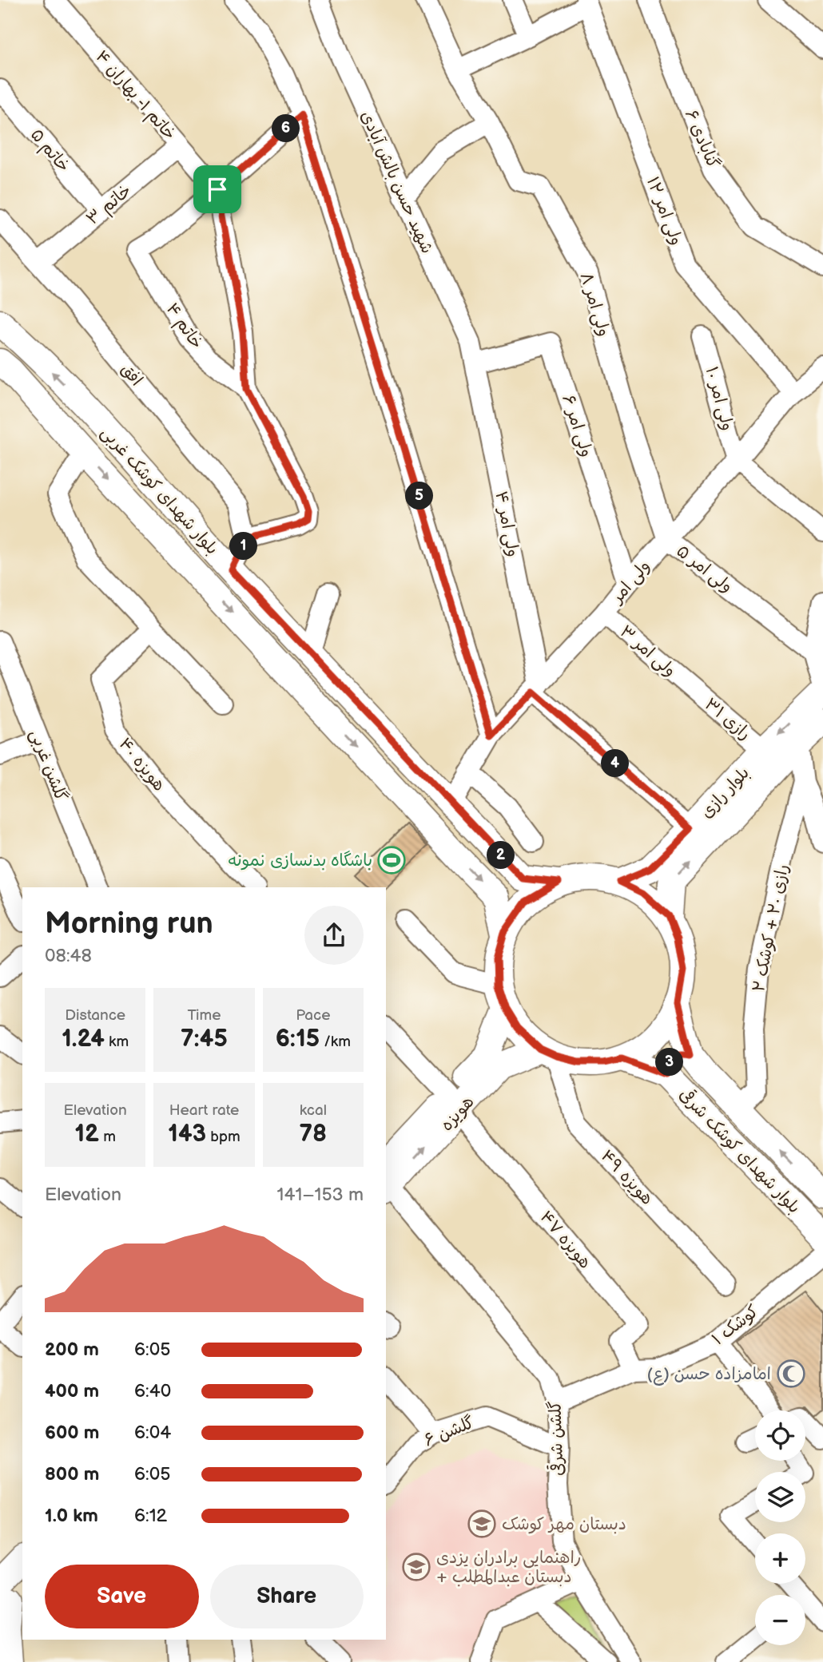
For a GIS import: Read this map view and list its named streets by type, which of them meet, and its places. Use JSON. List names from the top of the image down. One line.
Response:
{"streets":{"main road":["بلوار شهدای کوشک غربی","بلوار رازی","هویزه","بلوار شهدای کوشک شرقی"],"street":["خاتم ۱- بهاران ۴","گنابادی ۶","خاتم ۵","شهید حسن بالش آبادی","خاتم ۳","ولی امر ۱۲","ولی امر ۸","خاتم ۴","افق","ولی امر ۱۰","ولی امر ۶","ولی امر ۴","ولی امر ۵","ولی امر","ولی امر ۳","رازی ۳۱","هویزه ۴۰","گلشن غربی","رازی ۲۰ + کوشک ۲","هویزه ۴۹","هویزه ۴۷","کوشک ۱","گلشن ۶","گلشن شرقی"]},"crossings":[["خاتم ۱- بهاران ۴","خاتم ۳"],["خاتم ۱- بهاران ۴","خاتم ۴"],["خاتم ۵","خاتم ۳"],["شهید حسن بالش آبادی","ولی امر ۶"],["شهید حسن بالش آبادی","ولی امر ۴"],["خاتم ۳","افق"],["ولی امر ۱۲","ولی امر"],["ولی امر ۸","ولی امر ۵"],["ولی امر ۸","ولی امر"],["ولی امر ۱۰","ولی امر"],["ولی امر ۶","ولی امر ۴"],["ولی امر ۶","ولی امر"],["بلوار شهدای کوشک غربی","ولی امر"],["بلوار شهدای کوشک غربی","بلوار رازی"],["بلوار شهدای کوشک غربی","هویزه"],["بلوار شهدای کوشک غربی","بلوار شهدای کوشک شرقی"],["بلوار شهدای کوشک غربی","هویزه ۴۹"],["ولی امر ۴","ولی امر"],["ولی امر ۵","ولی امر"],["ولی امر","ولی امر ۳"],["ولی امر ۳","رازی ۳۱"],["رازی ۳۱","بلوار رازی"],["بلوار رازی","رازی ۲۰ + کوشک ۲"],["بلوار رازی","هویزه"],["بلوار رازی","بلوار شهدای کوشک شرقی"],["بلوار رازی","هویزه ۴۹"],["رازی ۲۰ + کوشک ۲","بلوار شهدای کوشک شرقی"],["هویزه","بلوار شهدای کوشک شرقی"],["هویزه","هویزه ۴۹"],["هویزه","هویزه ۴۷"],["هویزه","گلشن شرقی"],["بلوار شهدای کوشک شرقی","هویزه ۴۹"],["هویزه ۴۷","کوشک ۱"],["کوشک ۱","گلشن شرقی"],["گلشن ۶","گلشن شرقی"]],"places":{"sports":["باشگاه بدنسازی نمونه"],"mosque":["امامزاده حسن (ع)"],"school or university":["دبستان مهر کوشک","راهنمایی برادران یزدی + دبستان عبدالمطلب"]},"page":{"pins":["6","5","1","4","2","3"],"heading":["Morning run","08:48"],"stats":[["Distance","1.24 km"],["Time","7:45"],["Pace","6:15 /km"],["Elevation","12 m"],["Heart rate","143 bpm"],["kcal","78"]],"chart":["Elevation","141–153 m"],"list":[{"name":"200 m","note":"6:05"},{"name":"400 m","note":"6:40"},{"name":"600 m","note":"6:04"},{"name":"800 m","note":"6:05"},{"name":"1.0 km","note":"6:12"}],"map_buttons":["+","−"],"buttons":["Save","Share"]}}
